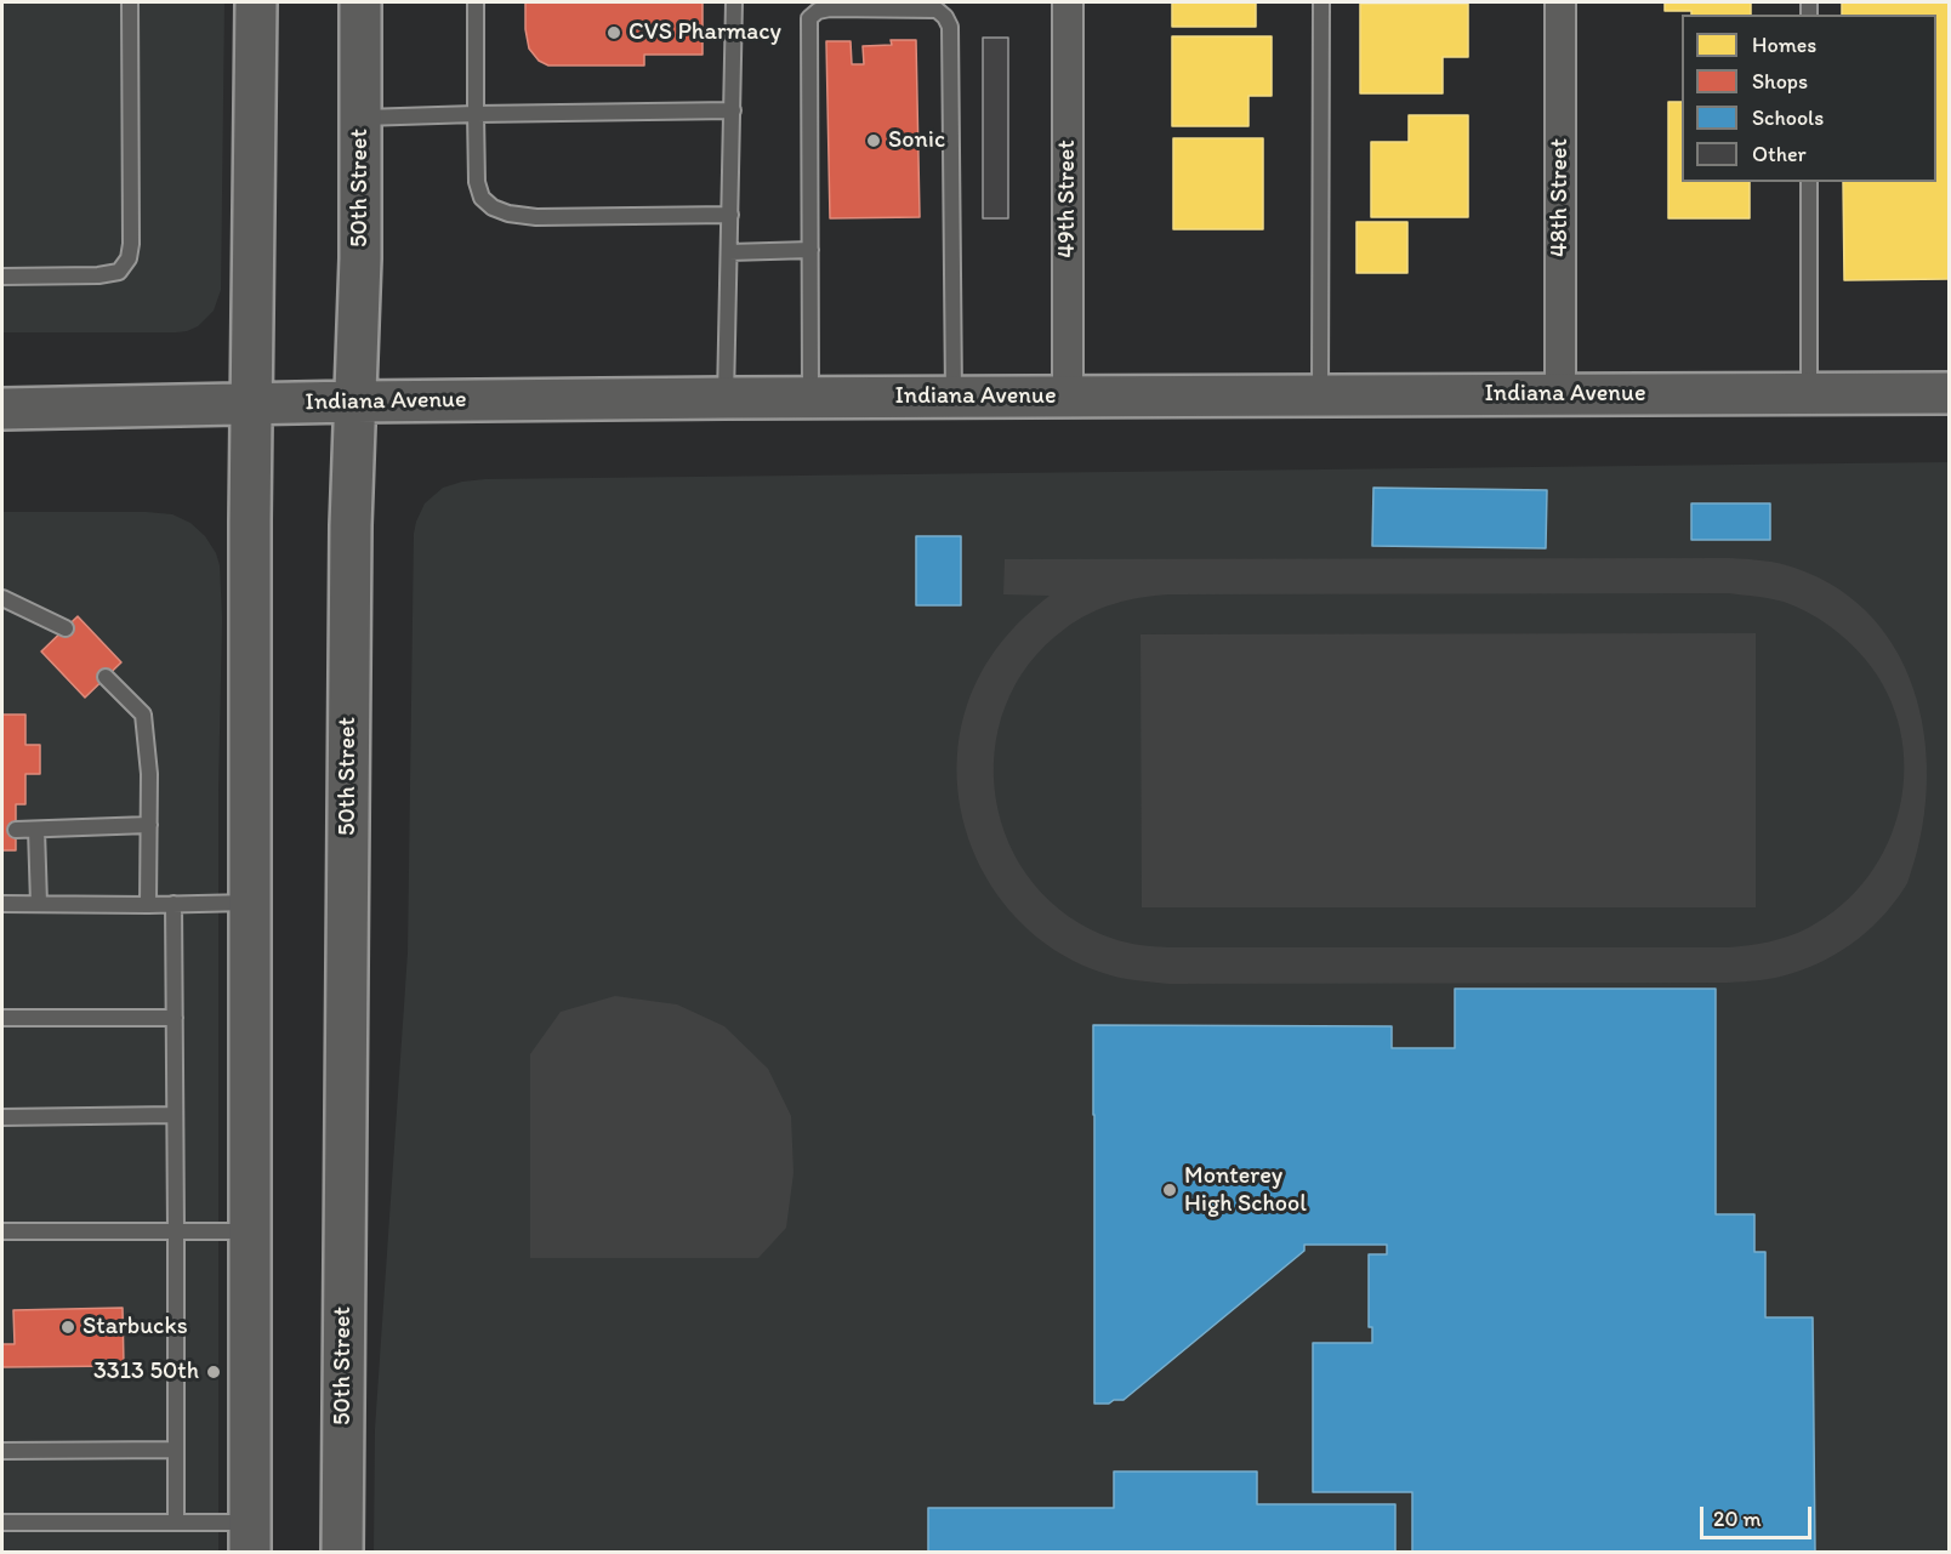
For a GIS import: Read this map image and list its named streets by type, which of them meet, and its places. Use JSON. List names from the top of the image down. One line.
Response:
{"streets":{"main road":["50th Street","Indiana Avenue"],"street":["48th Street","49th Street"]},"crossings":[["50th Street","Indiana Avenue"],["48th Street","Indiana Avenue"],["49th Street","Indiana Avenue"]],"places":["CVS Pharmacy","Sonic","Monterey High School","Starbucks","3313 50th"],"legend":["Homes","Shops","Schools","Other"],"scale_bar":"20 m"}
